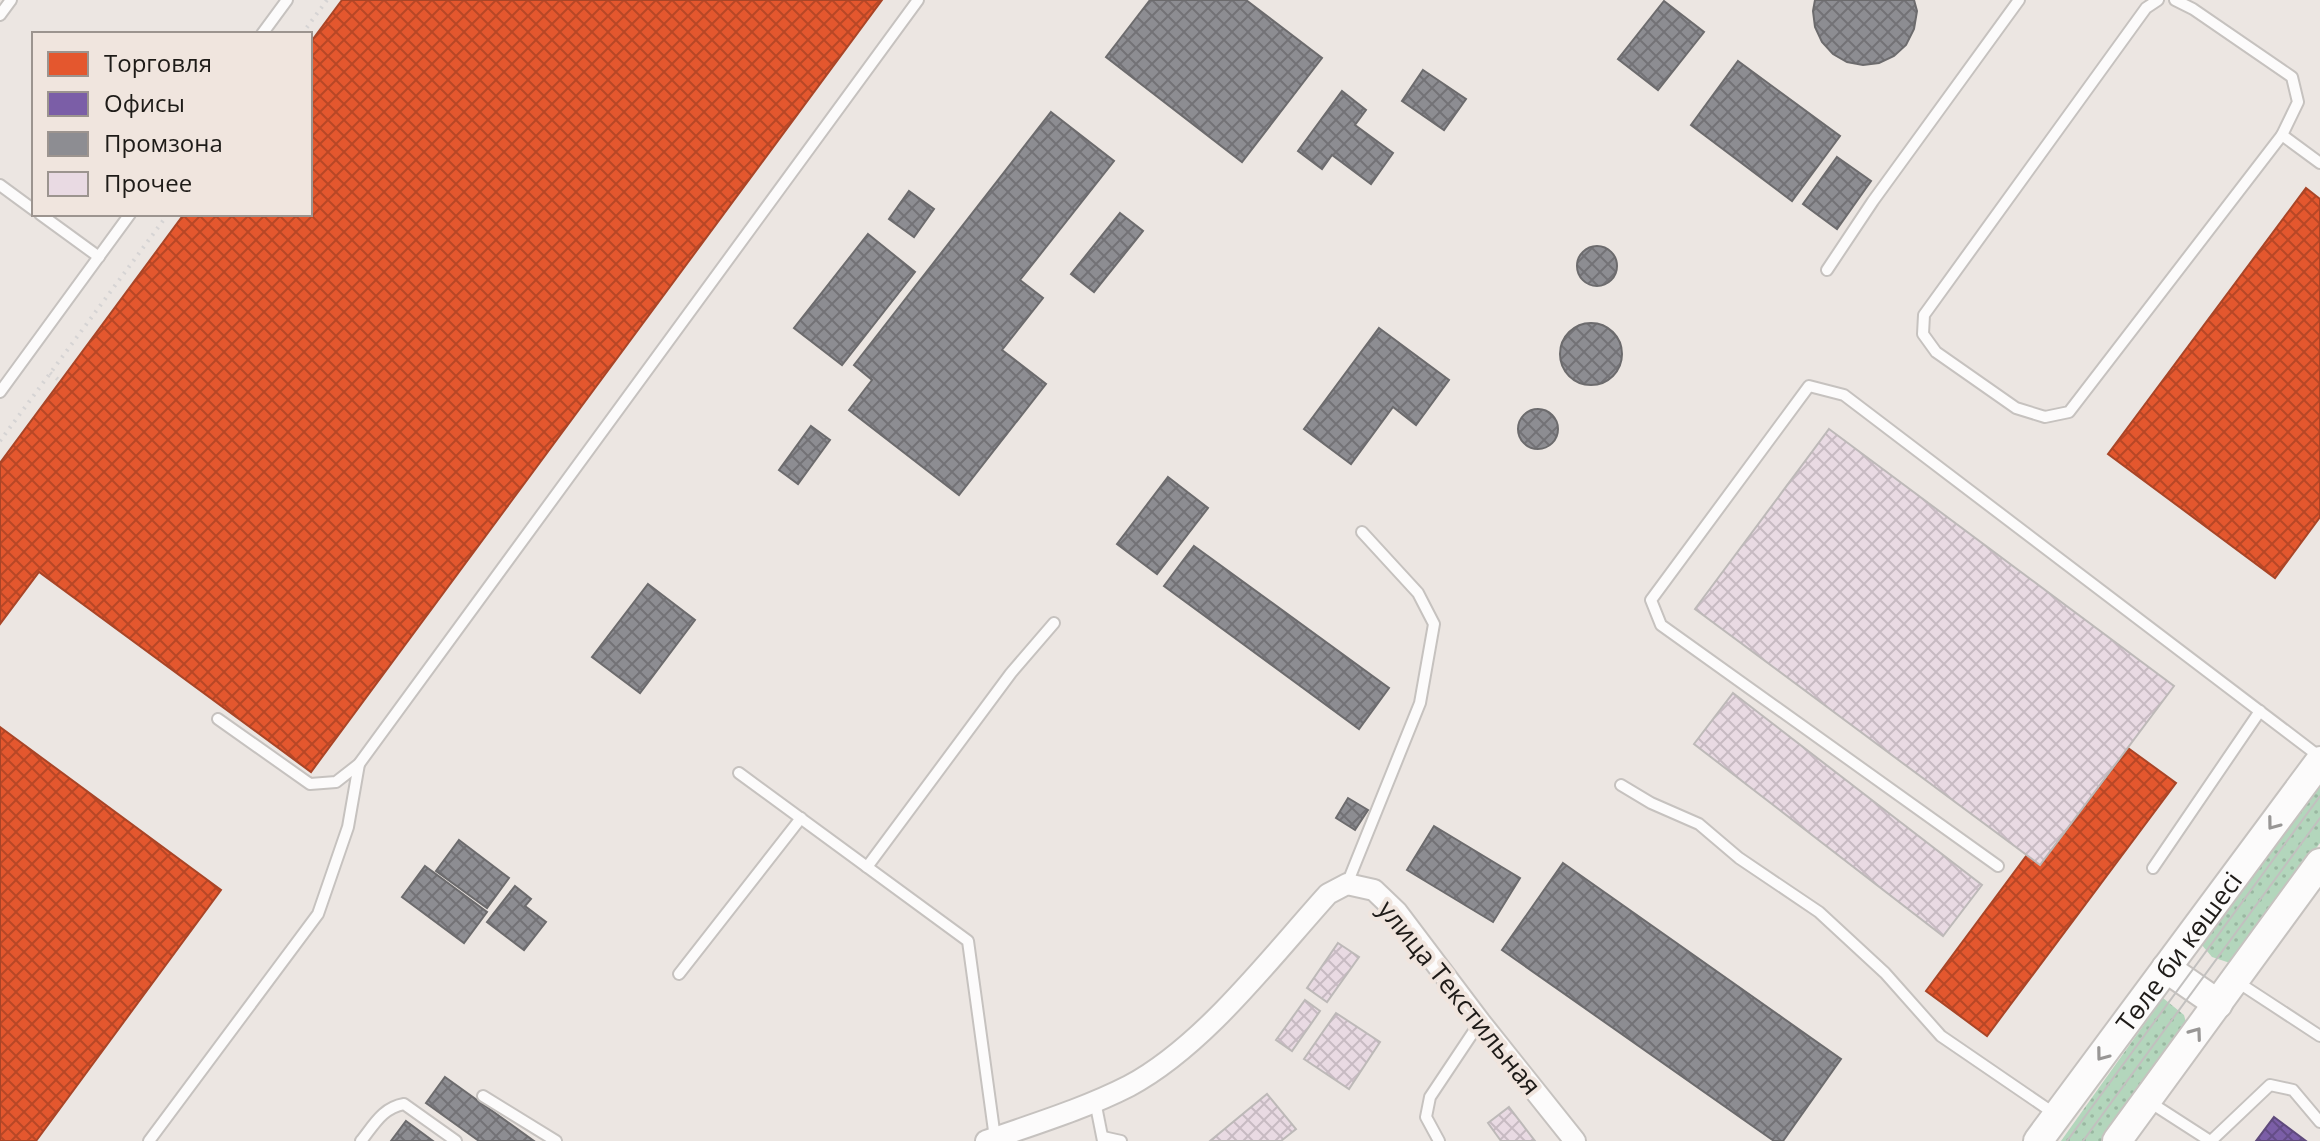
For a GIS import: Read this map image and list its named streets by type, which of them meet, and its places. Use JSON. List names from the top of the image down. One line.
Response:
{"streets":{"main road":["Төле би көшесі"],"street":["улица Текстильная"]},"legend":["Торговля","Офисы","Промзона","Прочее"]}
